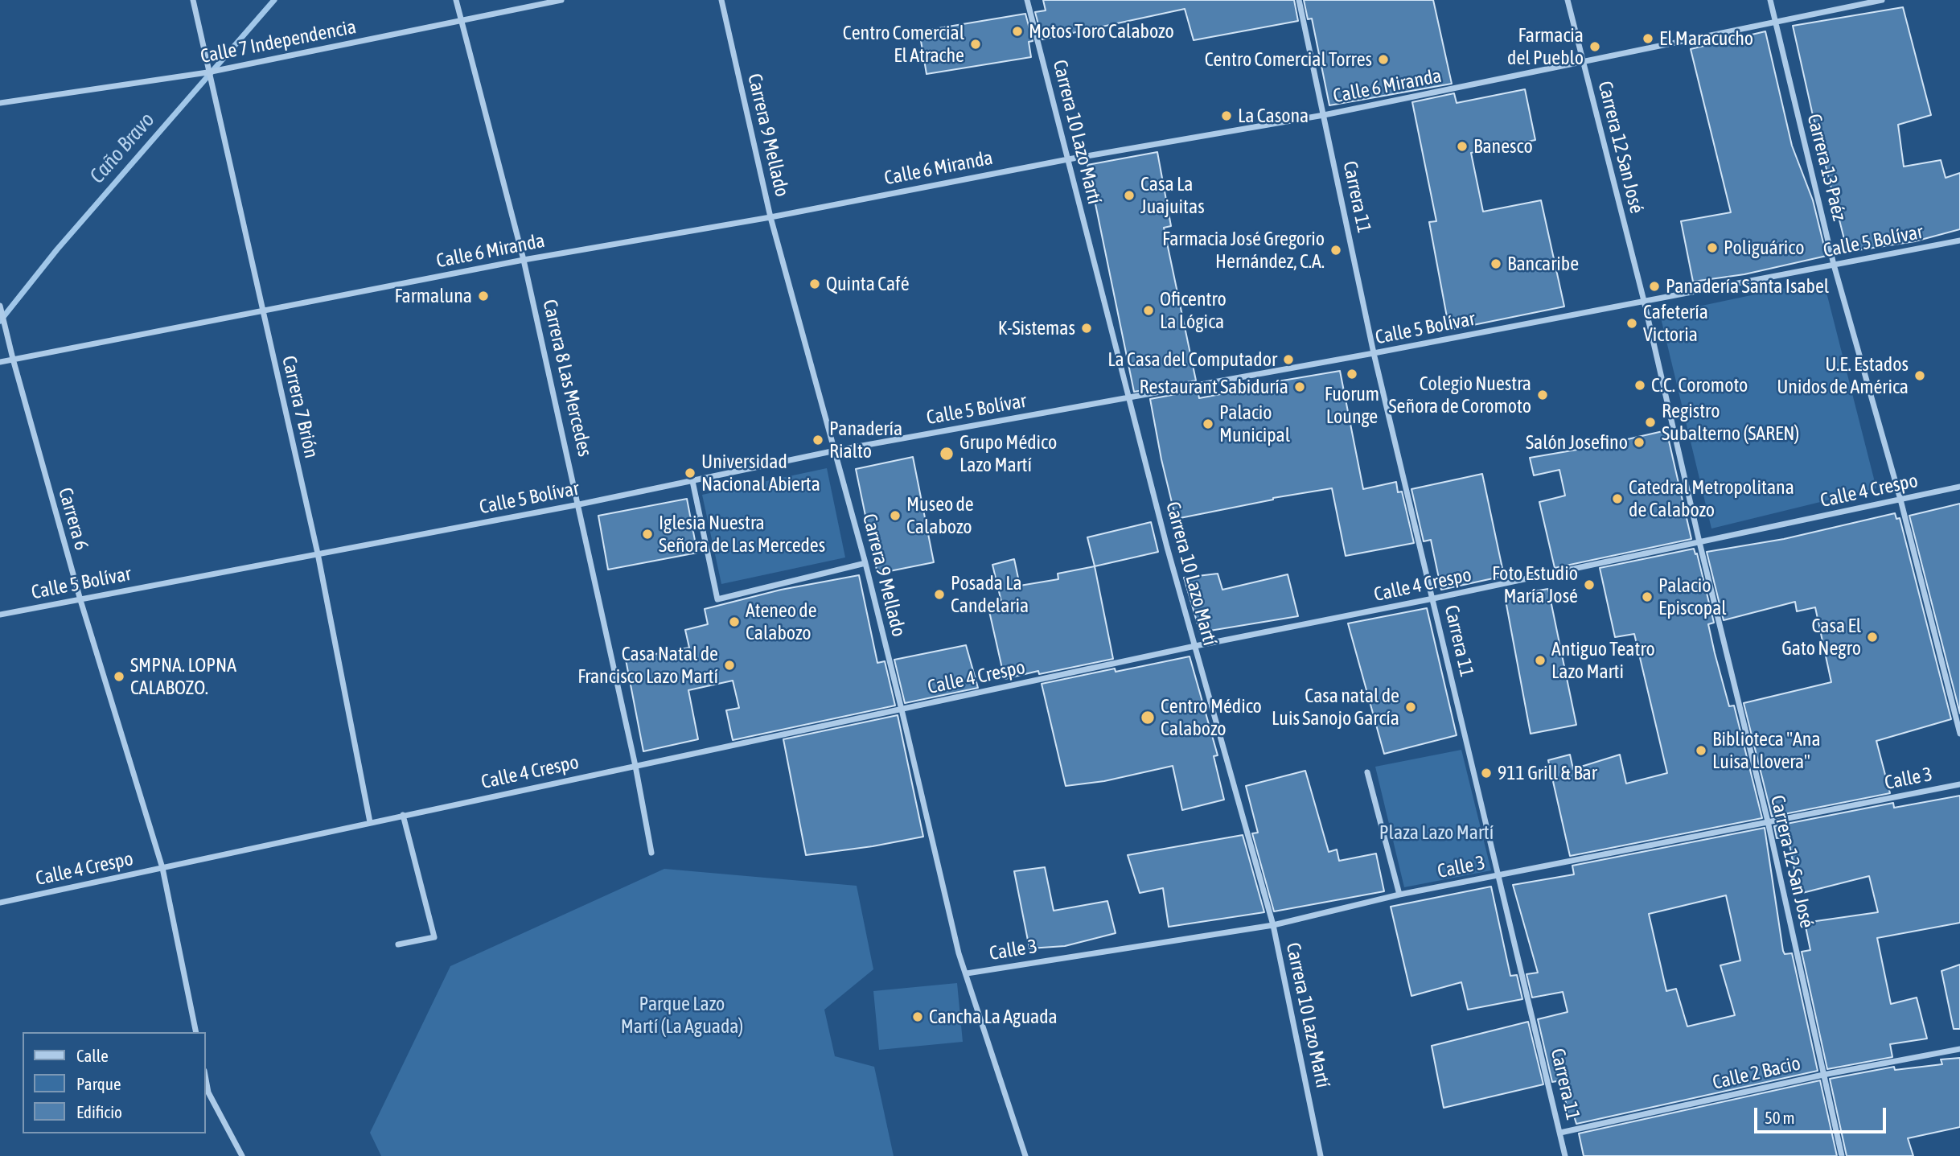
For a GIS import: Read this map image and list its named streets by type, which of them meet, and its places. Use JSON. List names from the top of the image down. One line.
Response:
{"streets":{"street":["Calle 7 Independencia","Calle 6 Miranda","Carrera 10 Lazo Martí","Carrera 9 Mellado","Carrera 12 San José","Carrera 13 Paéz","Carrera 11","Calle 5 Bolívar","Carrera 8 Las Mercedes","Carrera 7 Brión","Calle 4 Crespo","Carrera 6","Calle 3","Calle 2 Bacio"]},"crossings":[["Calle 7 Independencia","Carrera 8 Las Mercedes"],["Calle 7 Independencia","Carrera 7 Brión"],["Calle 6 Miranda","Carrera 10 Lazo Martí"],["Calle 6 Miranda","Carrera 9 Mellado"],["Calle 6 Miranda","Carrera 12 San José"],["Calle 6 Miranda","Carrera 13 Paéz"],["Calle 6 Miranda","Carrera 11"],["Calle 6 Miranda","Carrera 8 Las Mercedes"],["Calle 6 Miranda","Carrera 7 Brión"],["Calle 6 Miranda","Carrera 6"],["Carrera 10 Lazo Martí","Calle 5 Bolívar"],["Carrera 10 Lazo Martí","Calle 4 Crespo"],["Carrera 10 Lazo Martí","Calle 3"],["Carrera 9 Mellado","Calle 5 Bolívar"],["Carrera 9 Mellado","Calle 4 Crespo"],["Carrera 9 Mellado","Calle 3"],["Carrera 12 San José","Calle 5 Bolívar"],["Carrera 12 San José","Calle 4 Crespo"],["Carrera 12 San José","Calle 3"],["Carrera 12 San José","Calle 2 Bacio"],["Carrera 13 Paéz","Calle 5 Bolívar"],["Carrera 13 Paéz","Calle 4 Crespo"],["Carrera 11","Calle 5 Bolívar"],["Carrera 11","Calle 4 Crespo"],["Carrera 11","Calle 3"],["Carrera 11","Calle 2 Bacio"],["Calle 5 Bolívar","Carrera 8 Las Mercedes"],["Calle 5 Bolívar","Carrera 7 Brión"],["Calle 5 Bolívar","Carrera 6"],["Carrera 8 Las Mercedes","Calle 4 Crespo"],["Carrera 7 Brión","Calle 4 Crespo"],["Calle 4 Crespo","Carrera 6"]],"water":["Caño Bravo"],"parks":["Plaza Lazo Martí","Parque Lazo Martí (La Aguada)"],"places":["Motos Toro Calabozo","El Maracucho","Centro Comercial El Atrache","Farmacia del Pueblo","Centro Comercial Torres","La Casona","Banesco","Casa La Juajuitas","Poliguárico","Farmacia José Gregorio Hernández, C.A.","Bancaribe","Quinta Café","Panadería Santa Isabel","Farmaluna","Oficentro La Lógica","Cafetería Victoria","K-Sistemas","La Casa del Computador","Fuorum Lounge","U.E. Estados Unidos de América","C.C. Coromoto","Restaurant Sabiduría","Colegio Nuestra Señora de Coromoto","Registro Subalterno (SAREN)","Palacio Municipal","Panadería Rialto","Salón Josefino","Grupo Médico Lazo Martí","Universidad Nacional Abierta","Catedral Metropolitana de Calabozo","Museo de Calabozo","Iglesia Nuestra Señora de Las Mercedes","Foto Estudio María José","Posada La Candelaria","Palacio Episcopal","Ateneo de Calabozo","Casa El Gato Negro","Antiguo Teatro Lazo Marti","Casa Natal de Francisco Lazo Martí","SMPNA. LOPNA CALABOZO.","Casa natal de Luis Sanojo García","Centro Médico Calabozo","Biblioteca \"Ana Luisa Llovera\"","911 Grill & Bar","Cancha La Aguada"],"legend":["Calle","Parque","Edificio"],"scale_bar":"50 m"}
